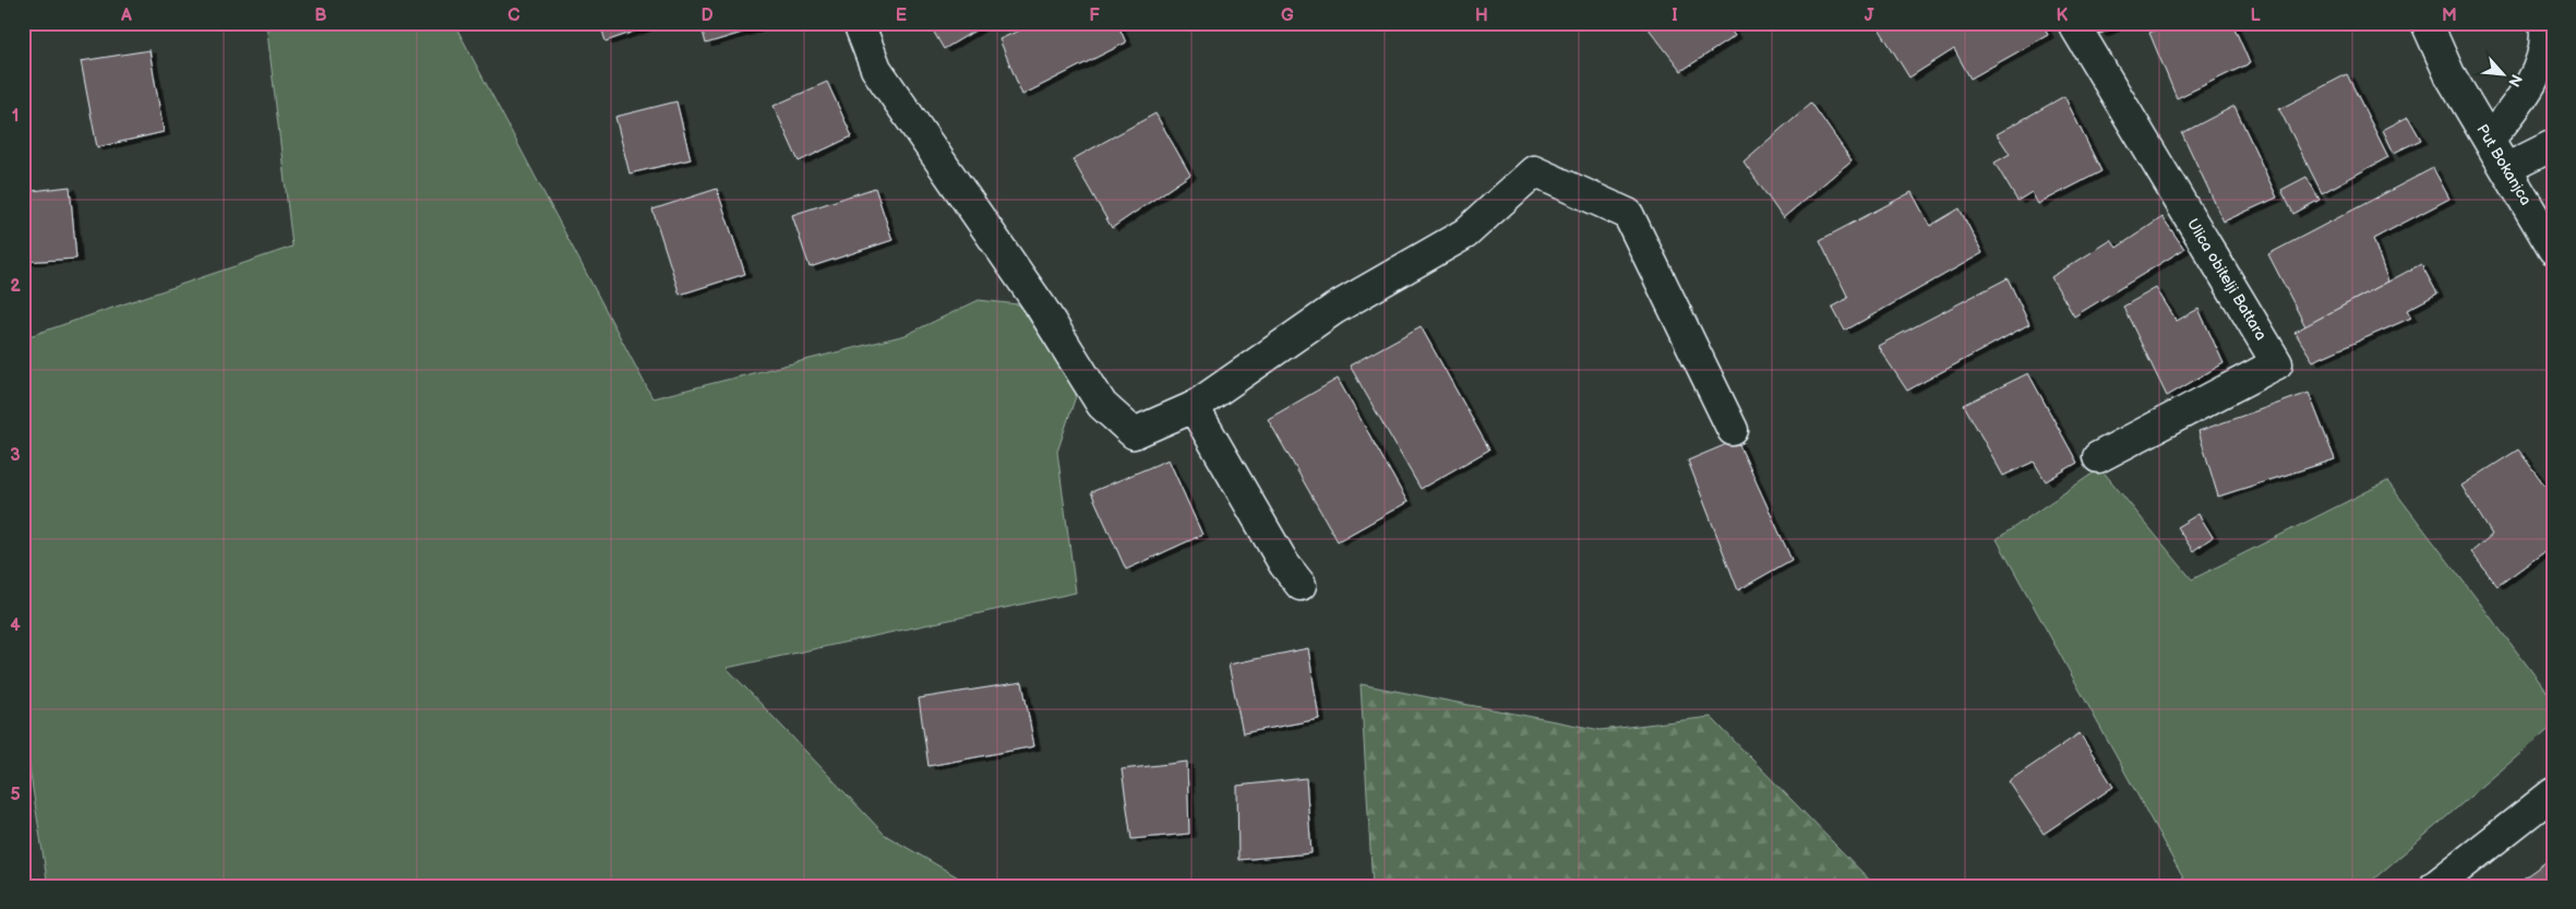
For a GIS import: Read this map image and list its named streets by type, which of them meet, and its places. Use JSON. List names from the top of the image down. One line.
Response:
{"streets":{"street":["Put Bokanjca","Ulica obitelji Battara"]},"north":"bottom right","grid":{"columns":["A","B","C","D","E","F","G","H","I","J","K","L","M"],"rows":["1","2","3","4","5"]}}
